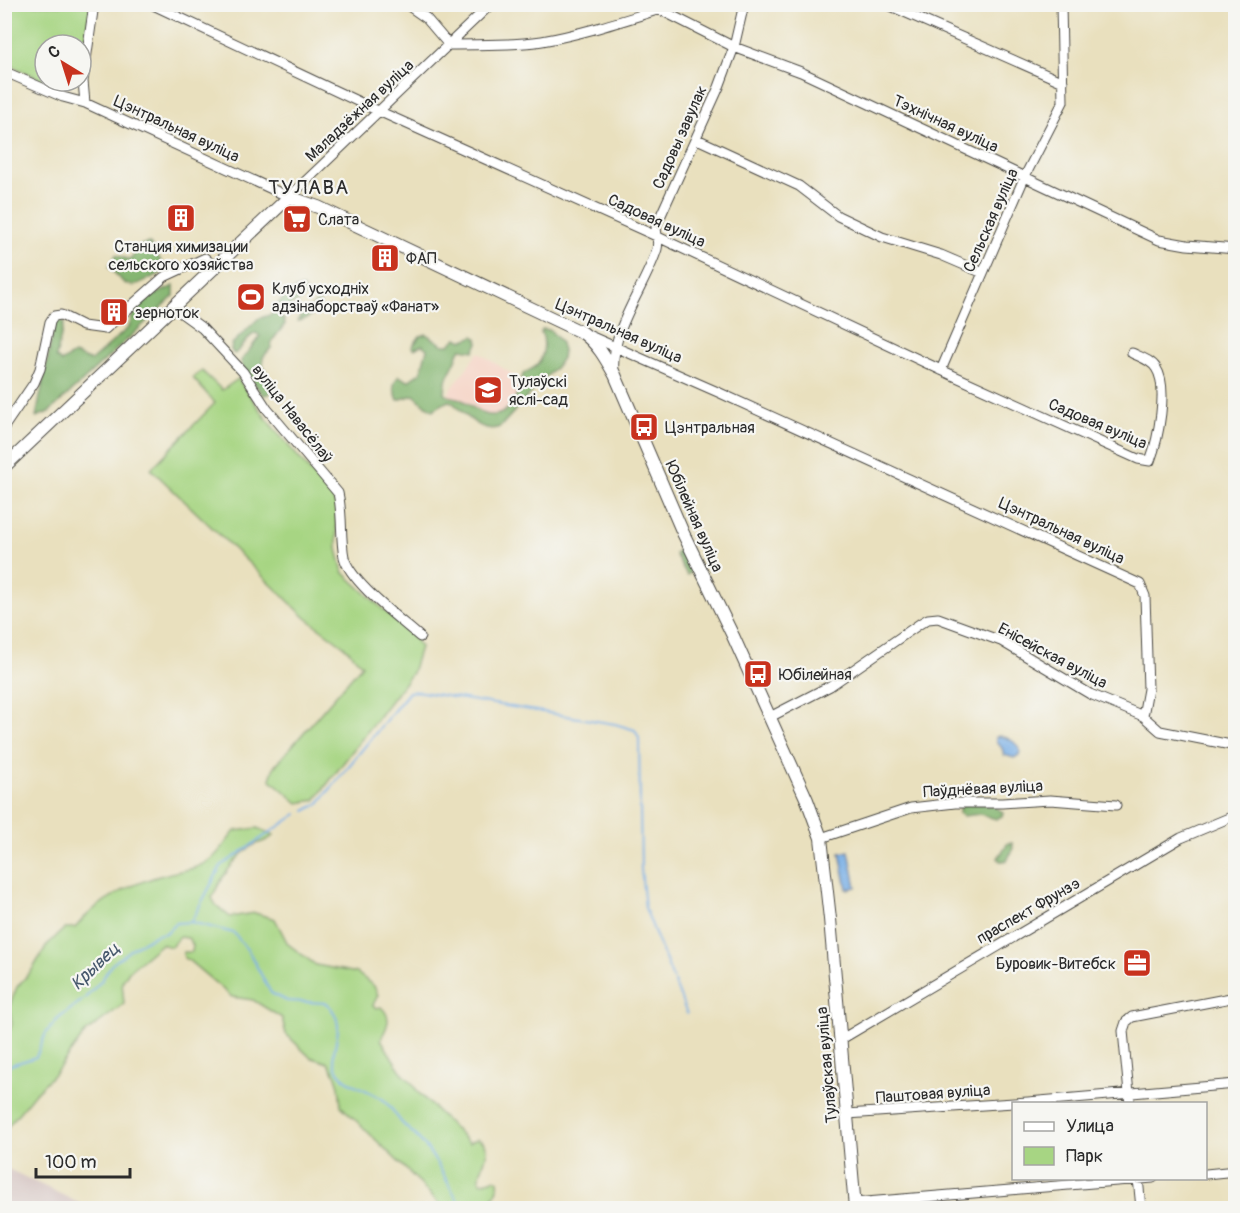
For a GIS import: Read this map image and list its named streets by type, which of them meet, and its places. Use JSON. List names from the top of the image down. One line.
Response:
{"streets":{"main road":["Цэнтральная вуліца","Юбілейная вуліца","Тулаўская вуліца"],"street":["Маладзёжная вуліца","Тэхнічная вуліца","Садовы завулак","Садовая вуліца","Сельская вуліца","вуліца Навасёлаў","Енісейская вуліца","Паўднёвая вуліца","праспект Фрунзэ","Паштовая вуліца"]},"crossings":[["Маладзёжная вуліца","Цэнтральная вуліца"],["Маладзёжная вуліца","Садовая вуліца"],["Тэхнічная вуліца","Садовы завулак"],["Тэхнічная вуліца","Сельская вуліца"],["Цэнтральная вуліца","Садовы завулак"],["Цэнтральная вуліца","Юбілейная вуліца"],["Цэнтральная вуліца","Енісейская вуліца"],["Садовы завулак","Садовая вуліца"],["Садовы завулак","Юбілейная вуліца"],["Садовая вуліца","Сельская вуліца"],["Юбілейная вуліца","Енісейская вуліца"],["Юбілейная вуліца","Паўднёвая вуліца"],["Юбілейная вуліца","Тулаўская вуліца"],["Паўднёвая вуліца","Тулаўская вуліца"],["праспект Фрунзэ","Тулаўская вуліца"],["Тулаўская вуліца","Паштовая вуліца"]],"districts":["ТУЛАВА"],"water":["Крывец"],"places":{"building":["Станция химизации сельского хозяйства","ФАП","зерноток"],"supermarket":["Слата"],"sports":["Клуб усходніх адзінаборстваў «Фанат»"],"school or university":["Тулаўскі яслі-сад"],"bus stop":["Цэнтральная","Юбілейная"],"office":["Буровик-Витебск"]},"legend":["Улица","Парк"],"scale_bar":"100 m","north":"top left"}
